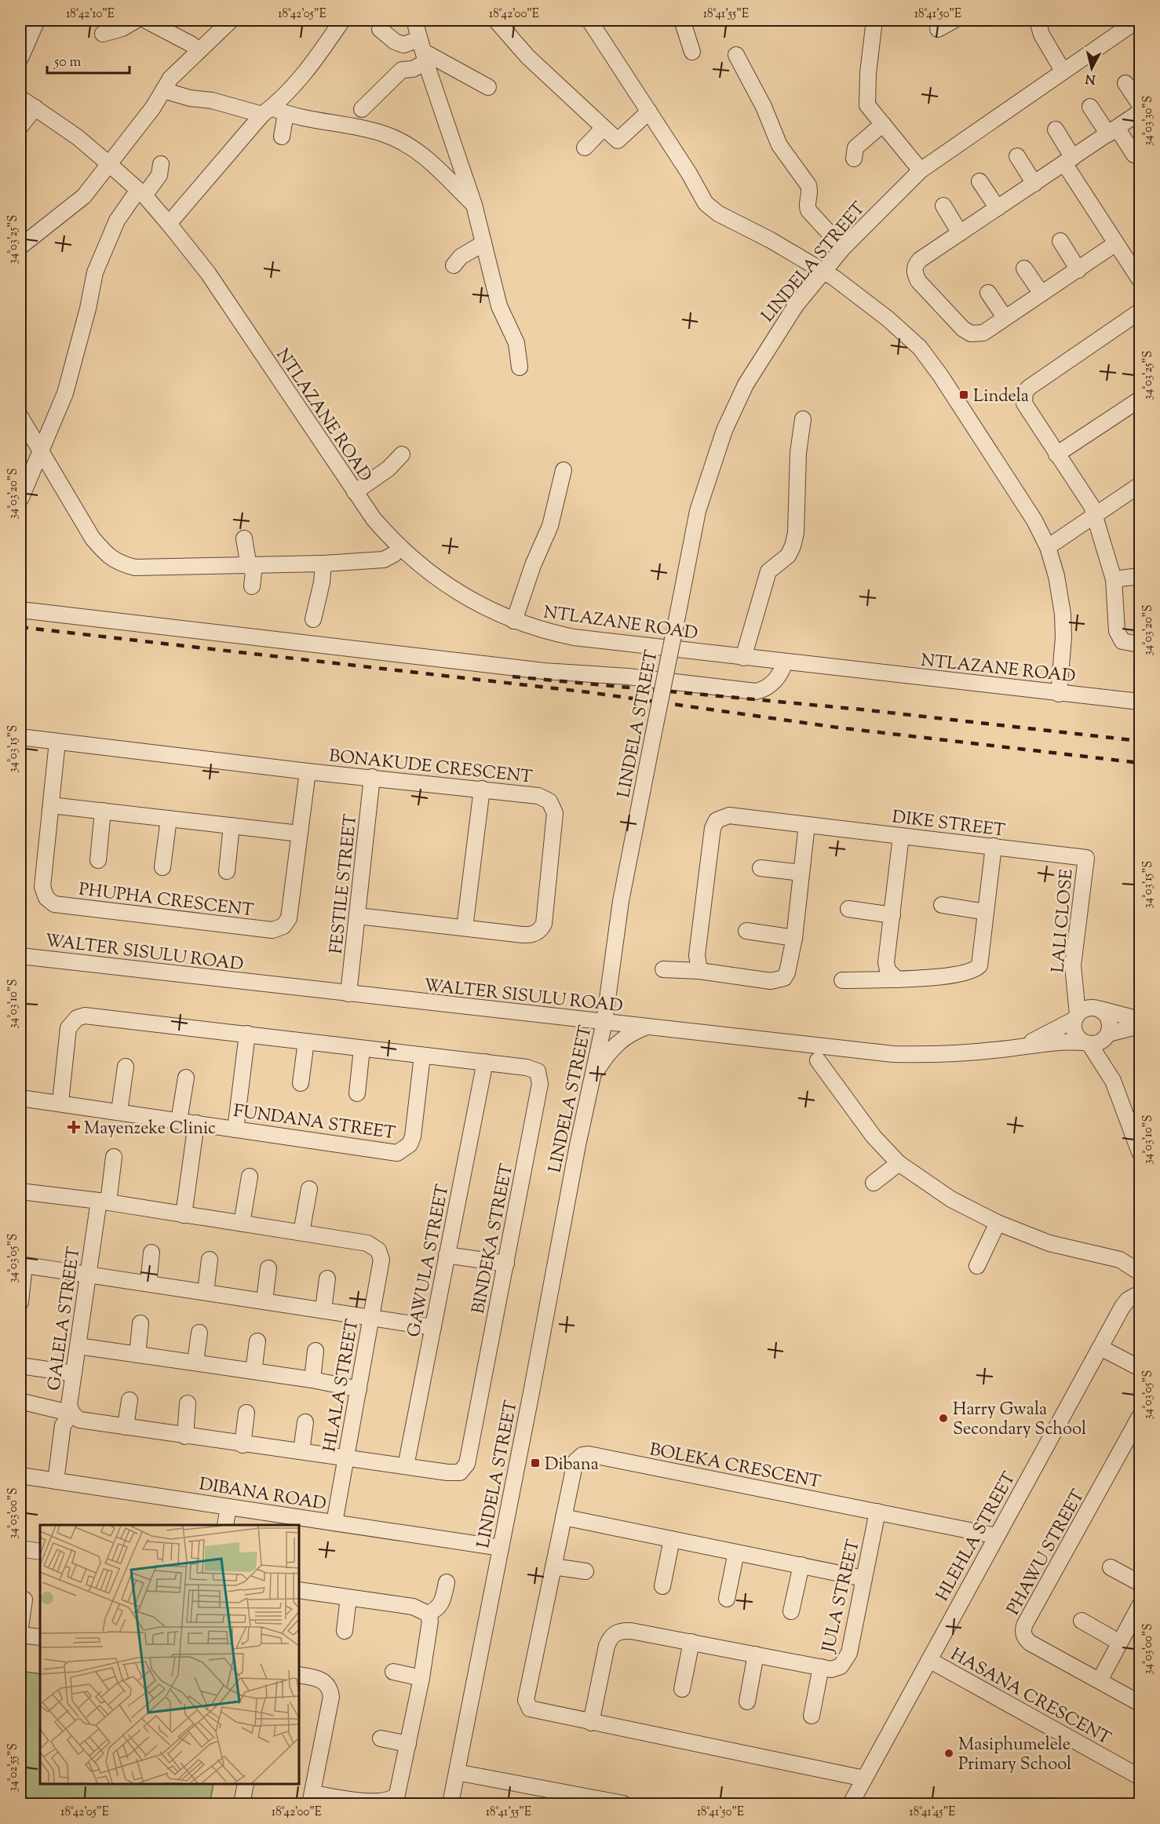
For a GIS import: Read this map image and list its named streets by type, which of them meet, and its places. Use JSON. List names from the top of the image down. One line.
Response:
{"streets":{"street":["LINDELA STREET","NTLAZANE ROAD","BONAKUDE CRESCENT","DIKE STREET","FESTILE STREET","PHUPHA CRESCENT","LALI CLOSE","WALTER SISULU ROAD","FUNDANA STREET","BINDEKA STREET","GAWULA STREET","GALELA STREET","HLALA STREET","BOLEKA CRESCENT","DIBANA ROAD","HLEHLA STREET","PHAWU STREET","JULA STREET","HASANA CRESCENT"]},"crossings":[["LINDELA STREET","WALTER SISULU ROAD"],["LINDELA STREET","DIBANA ROAD"],["BONAKUDE CRESCENT","FESTILE STREET"],["BONAKUDE CRESCENT","PHUPHA CRESCENT"],["DIKE STREET","LALI CLOSE"],["FESTILE STREET","WALTER SISULU ROAD"],["LALI CLOSE","WALTER SISULU ROAD"],["FUNDANA STREET","BINDEKA STREET"],["BINDEKA STREET","GAWULA STREET"],["BINDEKA STREET","GALELA STREET"],["BINDEKA STREET","HLALA STREET"],["GALELA STREET","HLALA STREET"],["HLALA STREET","DIBANA ROAD"],["BOLEKA CRESCENT","HLEHLA STREET"],["BOLEKA CRESCENT","JULA STREET"],["HLEHLA STREET","HASANA CRESCENT"]],"places":{"transit":["Lindela","Dibana"],"health":["Mayenzeke Clinic"],"other":["Harry Gwala Secondary School","Masiphumelele Primary School"]},"scale_bar":"50 m","north":"bottom","coordinates":["18°42'10\"E","18°42'05\"E","18°42'00\"E","18°41'55\"E","18°41'50\"E","34°03'30\"S","34°03'25\"S","34°03'20\"S","34°03'15\"S","34°03'10\"S","34°03'05\"S","34°03'00\"S","34°02'55\"S","18°41'45\"E"]}
